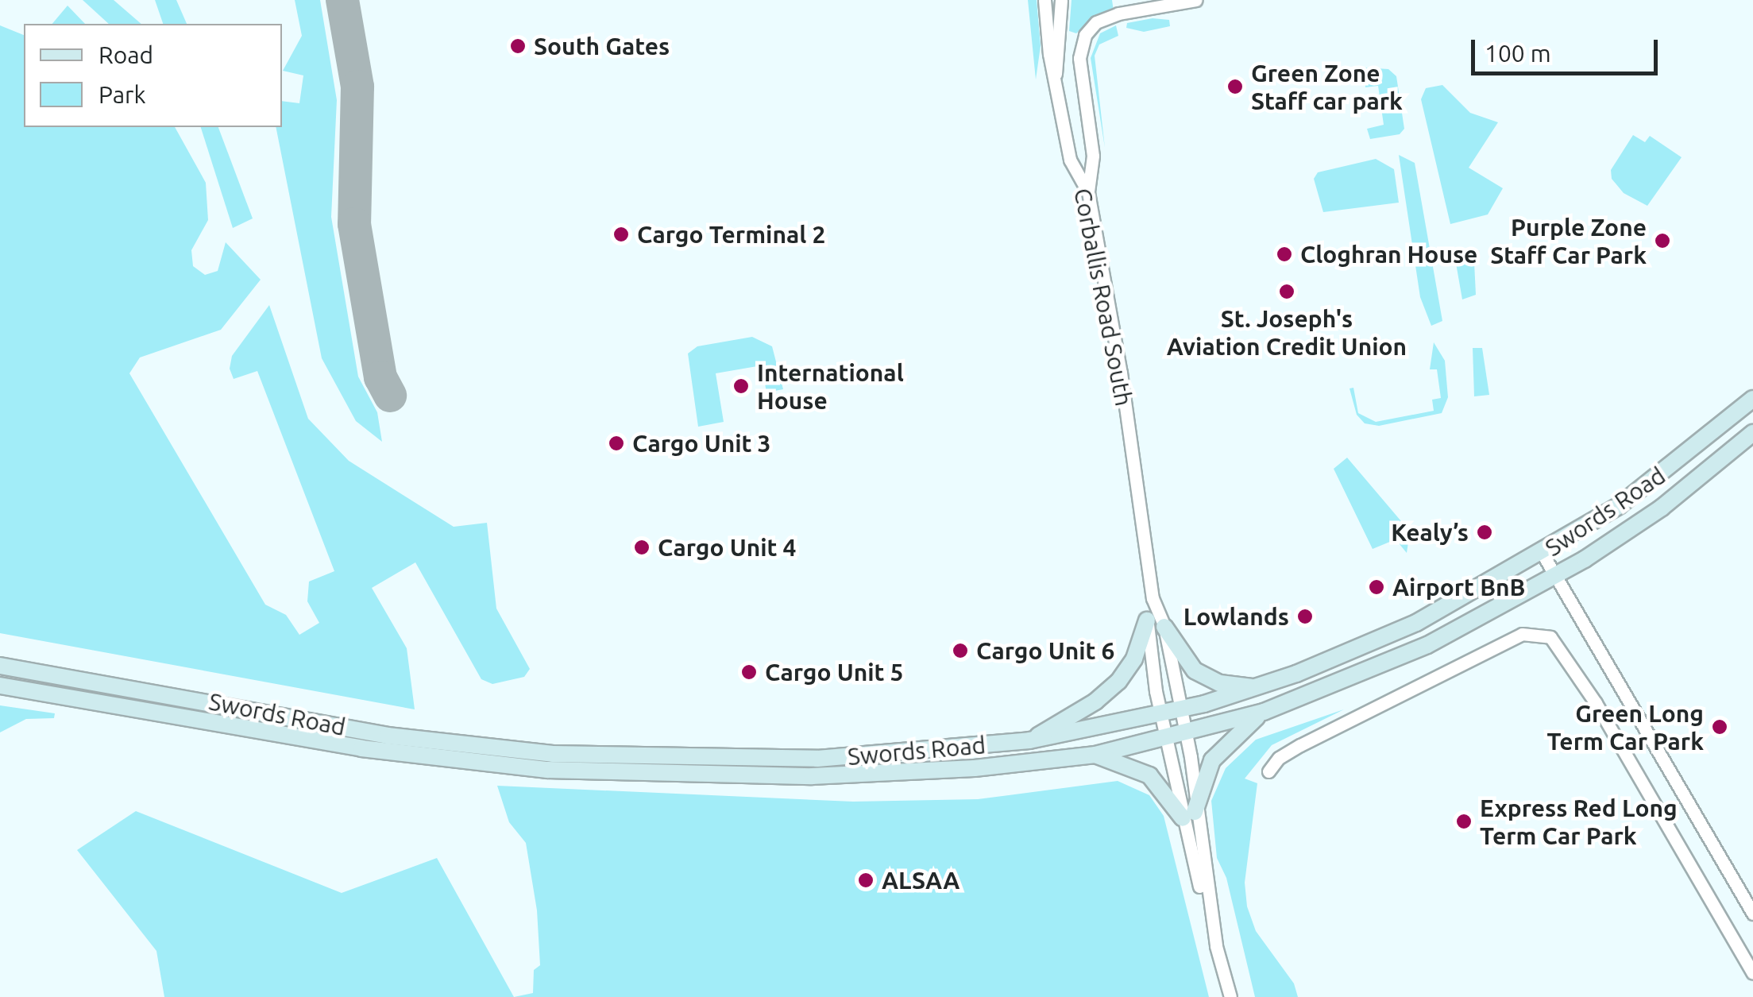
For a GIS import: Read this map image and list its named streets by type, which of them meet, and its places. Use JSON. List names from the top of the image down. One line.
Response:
{"streets":{"main road":["Swords Road"],"street":["Corballis Road South"]},"crossings":[["Corballis Road South","Swords Road"]],"places":["South Gates","Green Zone Staff car park","Cargo Terminal 2","Purple Zone Staff Car Park","Cloghran House","St. Joseph's Aviation Credit Union","International House","Cargo Unit 3","Kealy’s","Cargo Unit 4","Airport BnB","Lowlands","Cargo Unit 6","Cargo Unit 5","Green Long Term Car Park","Express Red Long Term Car Park","ALSAA"],"legend":["Road","Park"],"scale_bar":"100 m"}
